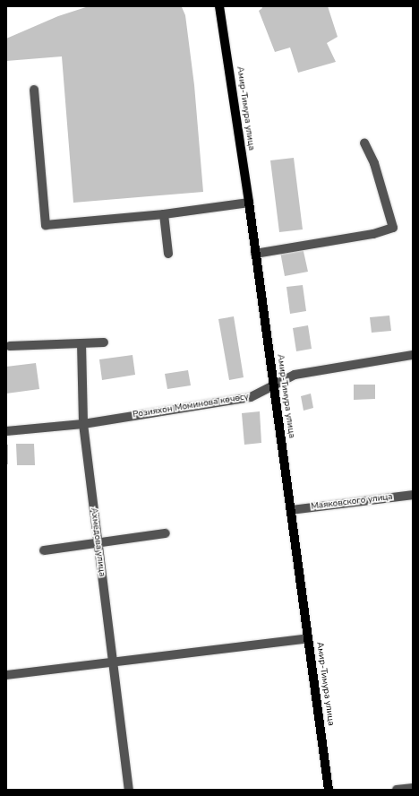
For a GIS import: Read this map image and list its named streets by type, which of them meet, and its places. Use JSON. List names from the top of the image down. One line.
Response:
{"streets":{"main road":["Амир-Тимура улица"],"street":["Розияхон Моминова көчөсү","Маяковского улица","Ахмедова улица"]},"crossings":[["Амир-Тимура улица","Розияхон Моминова көчөсү"],["Амир-Тимура улица","Маяковского улица"],["Розияхон Моминова көчөсү","Ахмедова улица"]]}
